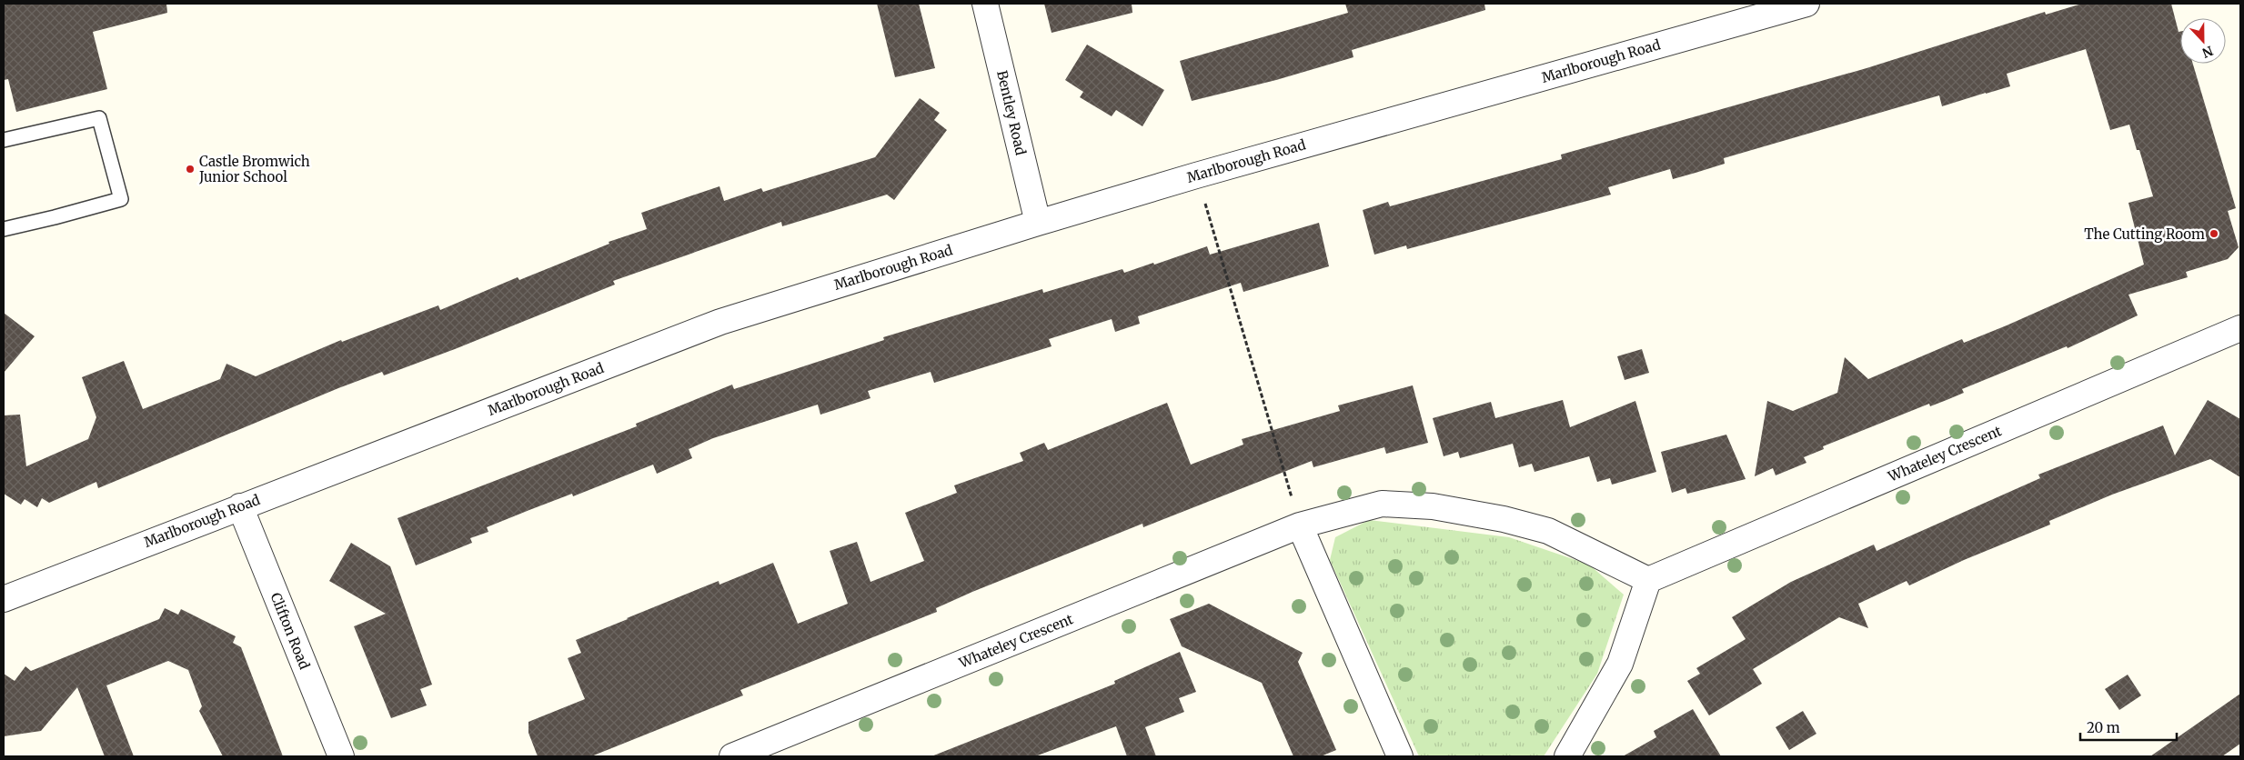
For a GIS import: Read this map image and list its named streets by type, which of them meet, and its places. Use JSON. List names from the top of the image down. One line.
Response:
{"streets":{"street":["Marlborough Road","Bentley Road","Whateley Crescent","Clifton Road"]},"crossings":[["Marlborough Road","Bentley Road"],["Marlborough Road","Clifton Road"]],"places":["Castle Bromwich Junior School","The Cutting Room"],"scale_bar":"20 m","north":"bottom"}
